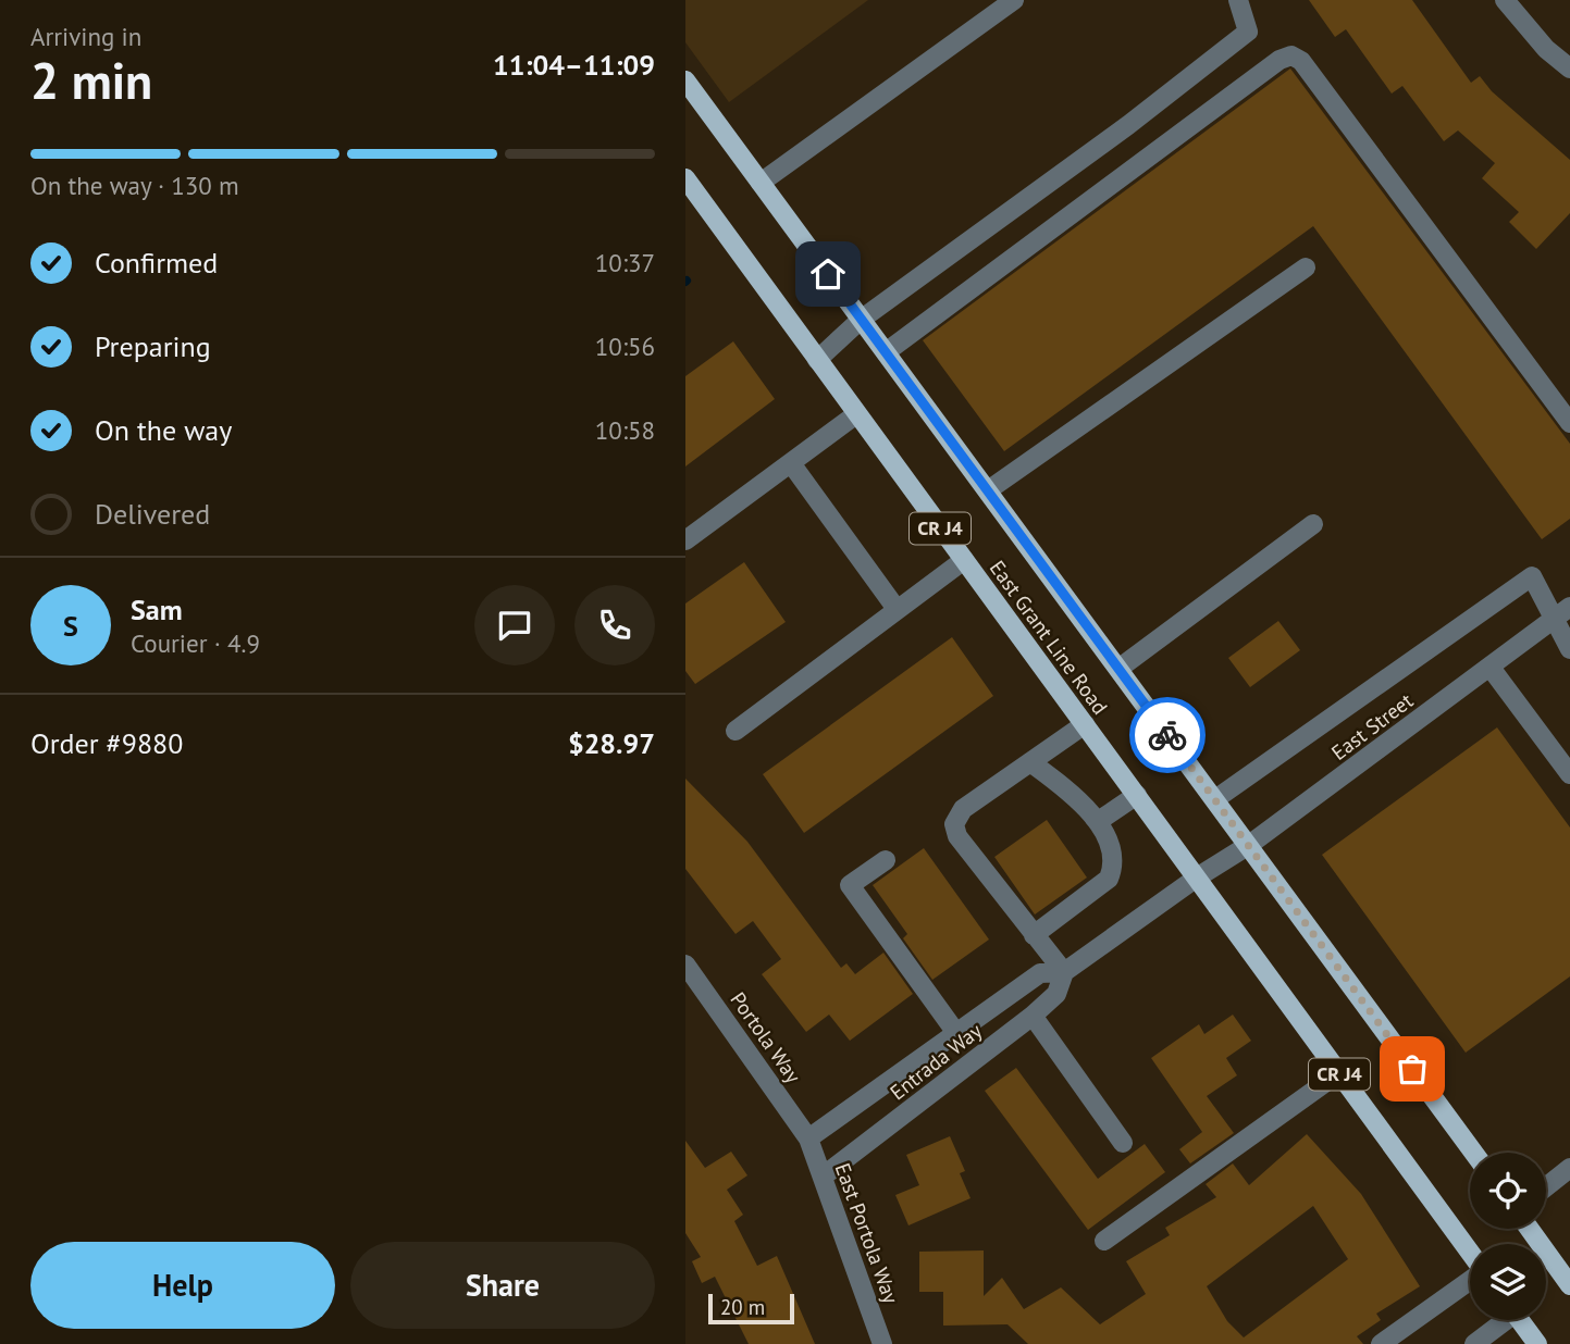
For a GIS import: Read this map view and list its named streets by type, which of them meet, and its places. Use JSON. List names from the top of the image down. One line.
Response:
{"streets":{"main road":["CR J4","East Grant Line Road"],"street":["East Street","Portola Way","Entrada Way","East Portola Way"]},"crossings":[["East Grant Line Road","East Street"],["East Grant Line Road","Entrada Way"],["East Street","Entrada Way"],["Portola Way","Entrada Way"],["Portola Way","East Portola Way"],["Entrada Way","East Portola Way"]],"scale_bar":"20 m","page":{"heading":["2 min","Arriving in","11:04–11:09"],"panel":["Sam","Courier · 4.9","Order #9880","$28.97"],"bar":"On the way · 130 m","list":[["Confirmed","10:37"],["Preparing","10:56"],["On the way","10:58"],"Delivered"],"round":"S","buttons":["Help","Share"],"scale":"20 m"}}
